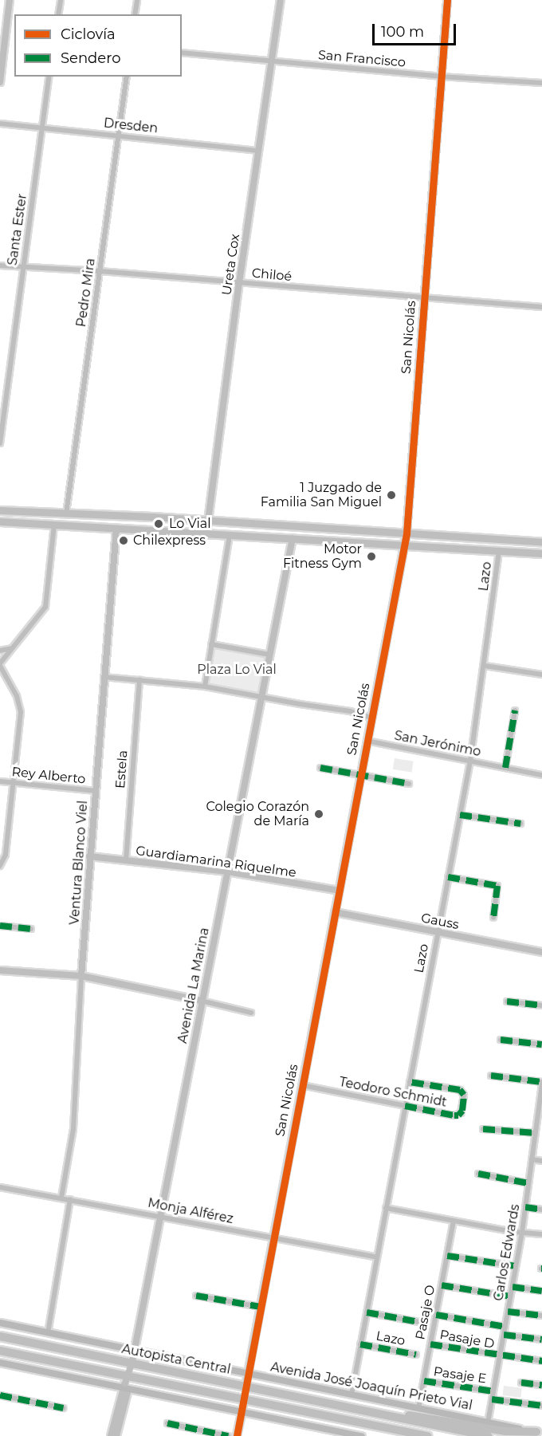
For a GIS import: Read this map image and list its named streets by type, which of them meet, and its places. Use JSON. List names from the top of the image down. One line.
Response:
{"streets":{"highway":["Autopista Central"],"main road":["Avenida José Joaquín Prieto Vial"],"street":["San Francisco","Dresden","Santa Ester","Ureta Cox","Chiloé","Pedro Mira","San Nicolás","Lazo","San Jerónimo","Estela","Rey Alberto","Guardiamarina Riquelme","Ventura Blanco Viel","Gauss","Avenida La Marina","Teodoro Schmidt","Monja Alférez","Carlos Edwards","Pasaje O","Pasaje D","Pasaje E"]},"crossings":[["San Francisco","Ureta Cox"],["San Francisco","San Nicolás"],["Dresden","Santa Ester"],["Dresden","Ureta Cox"],["Dresden","Pedro Mira"],["Santa Ester","Chiloé"],["Ureta Cox","Chiloé"],["Chiloé","Pedro Mira"],["Chiloé","San Nicolás"],["San Nicolás","San Jerónimo"],["San Nicolás","Guardiamarina Riquelme"],["San Nicolás","Gauss"],["San Nicolás","Teodoro Schmidt"],["San Nicolás","Monja Alférez"],["San Nicolás","Avenida José Joaquín Prieto Vial"],["Lazo","San Jerónimo"],["Lazo","Gauss"],["Lazo","Teodoro Schmidt"],["Lazo","Monja Alférez"],["Lazo","Avenida José Joaquín Prieto Vial"],["Estela","Guardiamarina Riquelme"],["Rey Alberto","Ventura Blanco Viel"],["Guardiamarina Riquelme","Ventura Blanco Viel"],["Guardiamarina Riquelme","Avenida La Marina"],["Ventura Blanco Viel","Monja Alférez"],["Avenida La Marina","Monja Alférez"],["Avenida La Marina","Avenida José Joaquín Prieto Vial"],["Carlos Edwards","Pasaje D"],["Carlos Edwards","Pasaje E"],["Carlos Edwards","Avenida José Joaquín Prieto Vial"],["Pasaje O","Pasaje D"],["Pasaje O","Pasaje E"],["Pasaje O","Avenida José Joaquín Prieto Vial"]],"parks":["Plaza Lo Vial"],"places":["1 Juzgado de Familia San Miguel","Lo Vial","Chilexpress","Motor Fitness Gym","Colegio Corazón de María"],"legend":["Ciclovía","Sendero"],"scale_bar":"100 m"}
